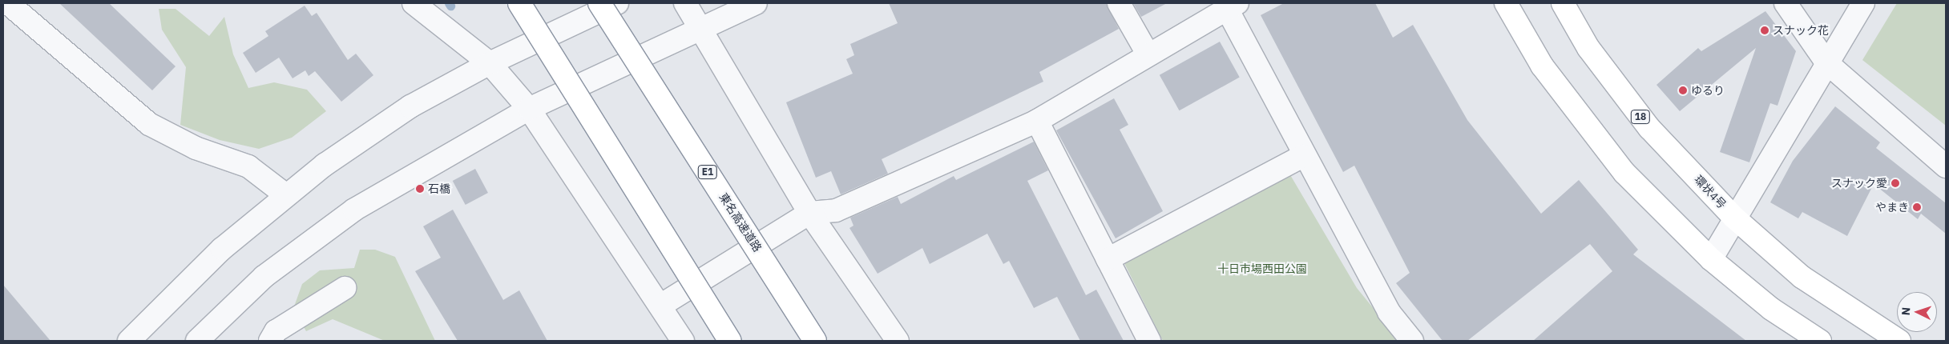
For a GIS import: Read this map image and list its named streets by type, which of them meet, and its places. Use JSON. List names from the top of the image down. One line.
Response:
{"streets":{"main road":["18","E1","環状4号","東名高速道路"]},"parks":["十日市場西田公園"],"places":["スナック花","ゆるり","スナック愛","石橋","やまき"],"north":"left"}
